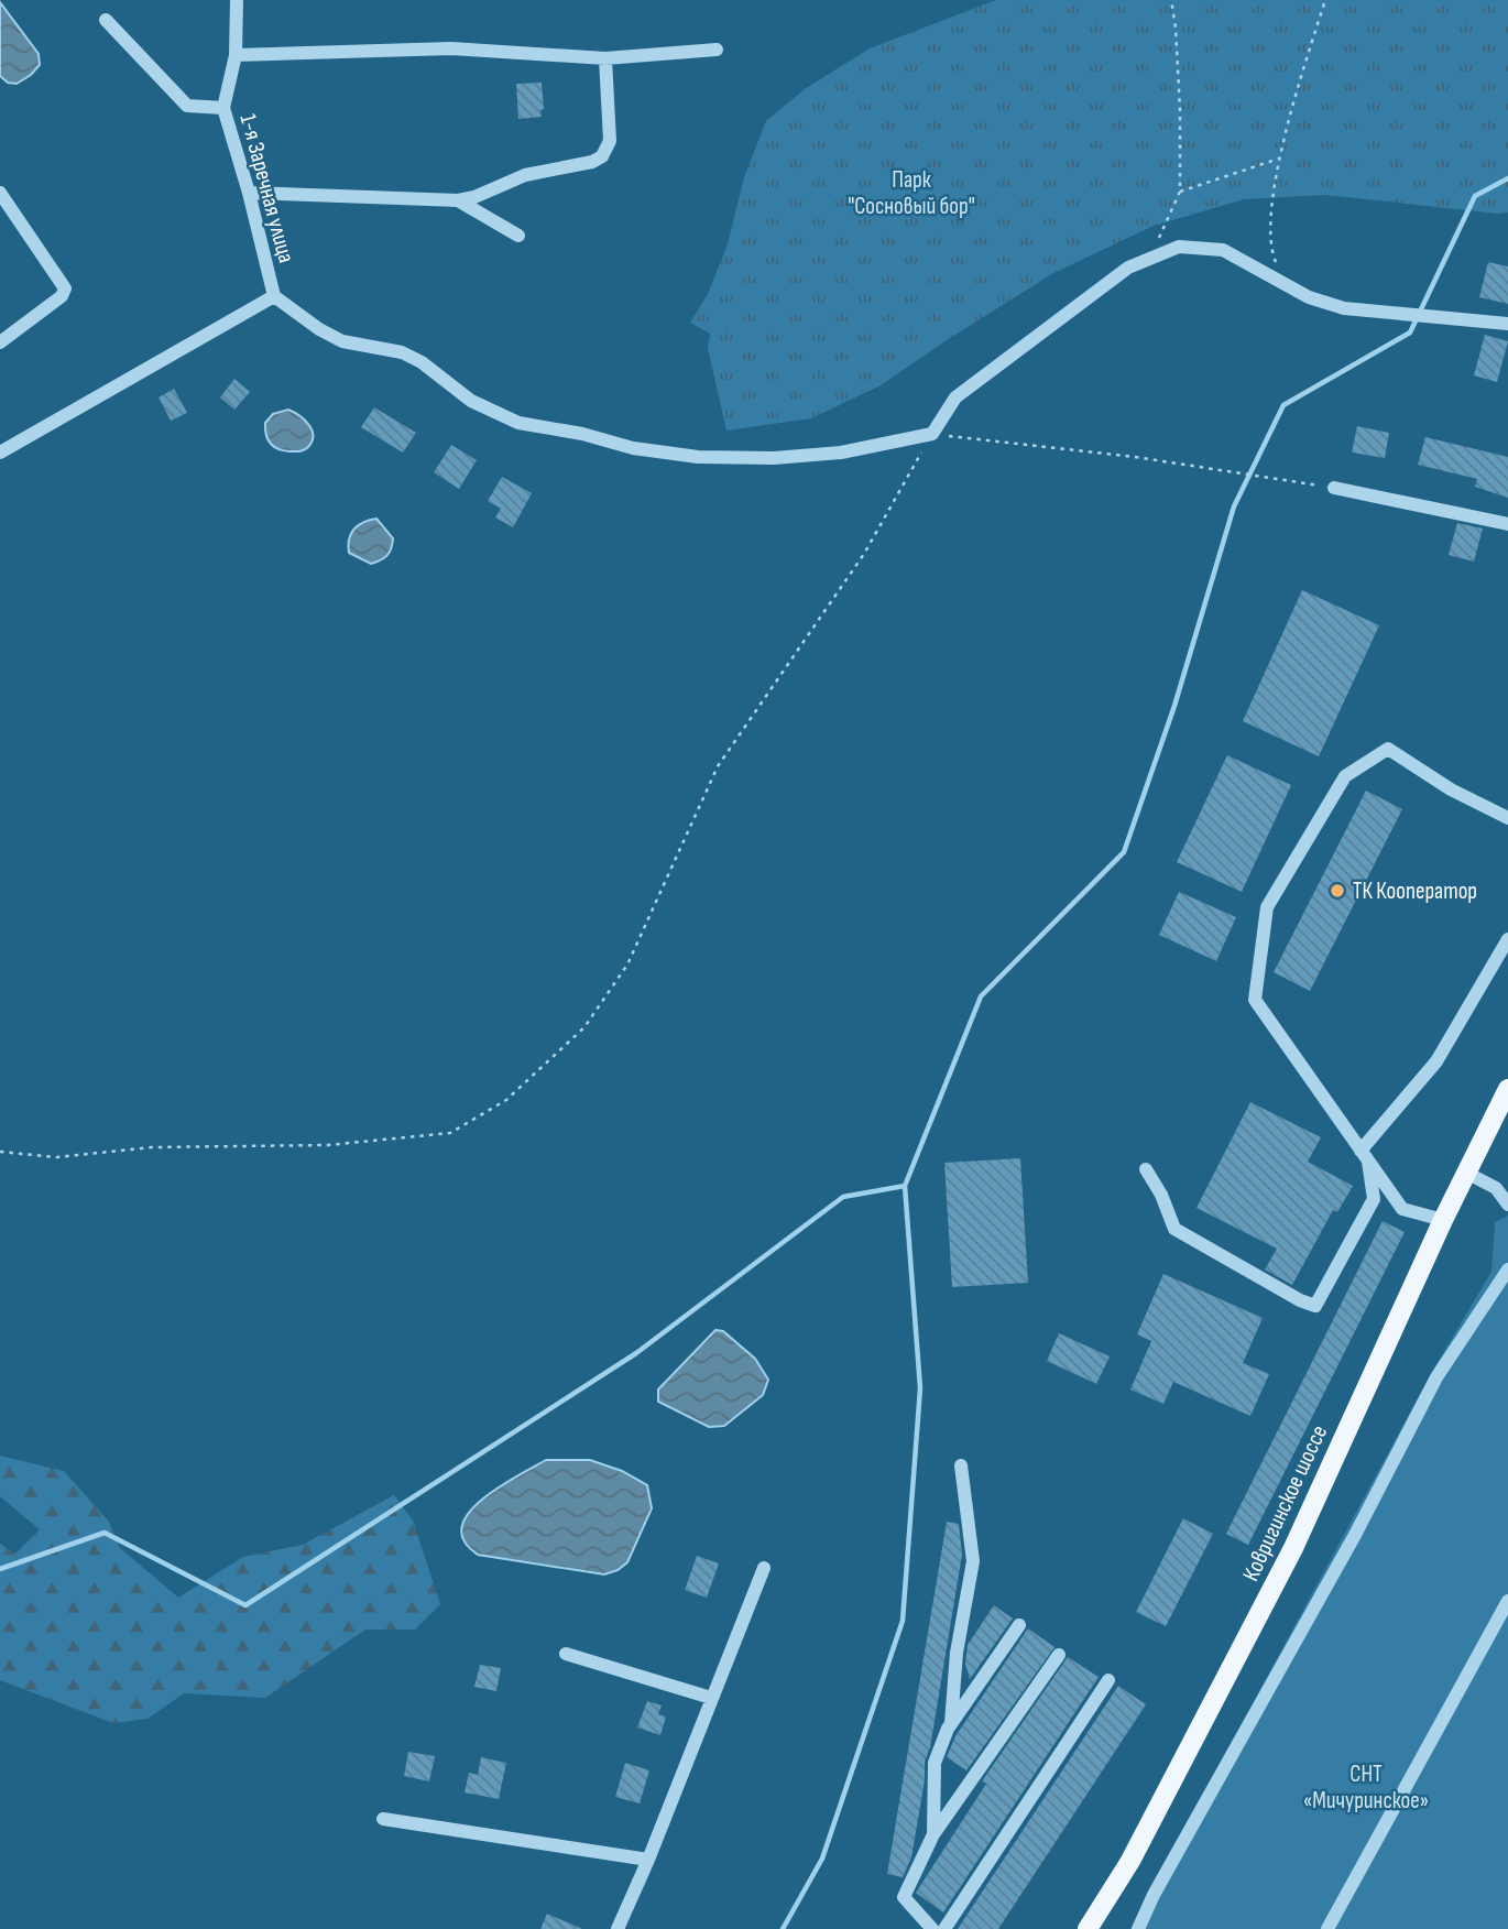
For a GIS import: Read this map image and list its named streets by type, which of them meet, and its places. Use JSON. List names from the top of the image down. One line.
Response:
{"streets":{"main road":["Ковригинское шоссе"],"street":["1-я Заречная улица"]},"parks":["Парк \"Сосновый бор\"","СНТ «Мичуринское»"],"places":["ТК Кооператор"]}
